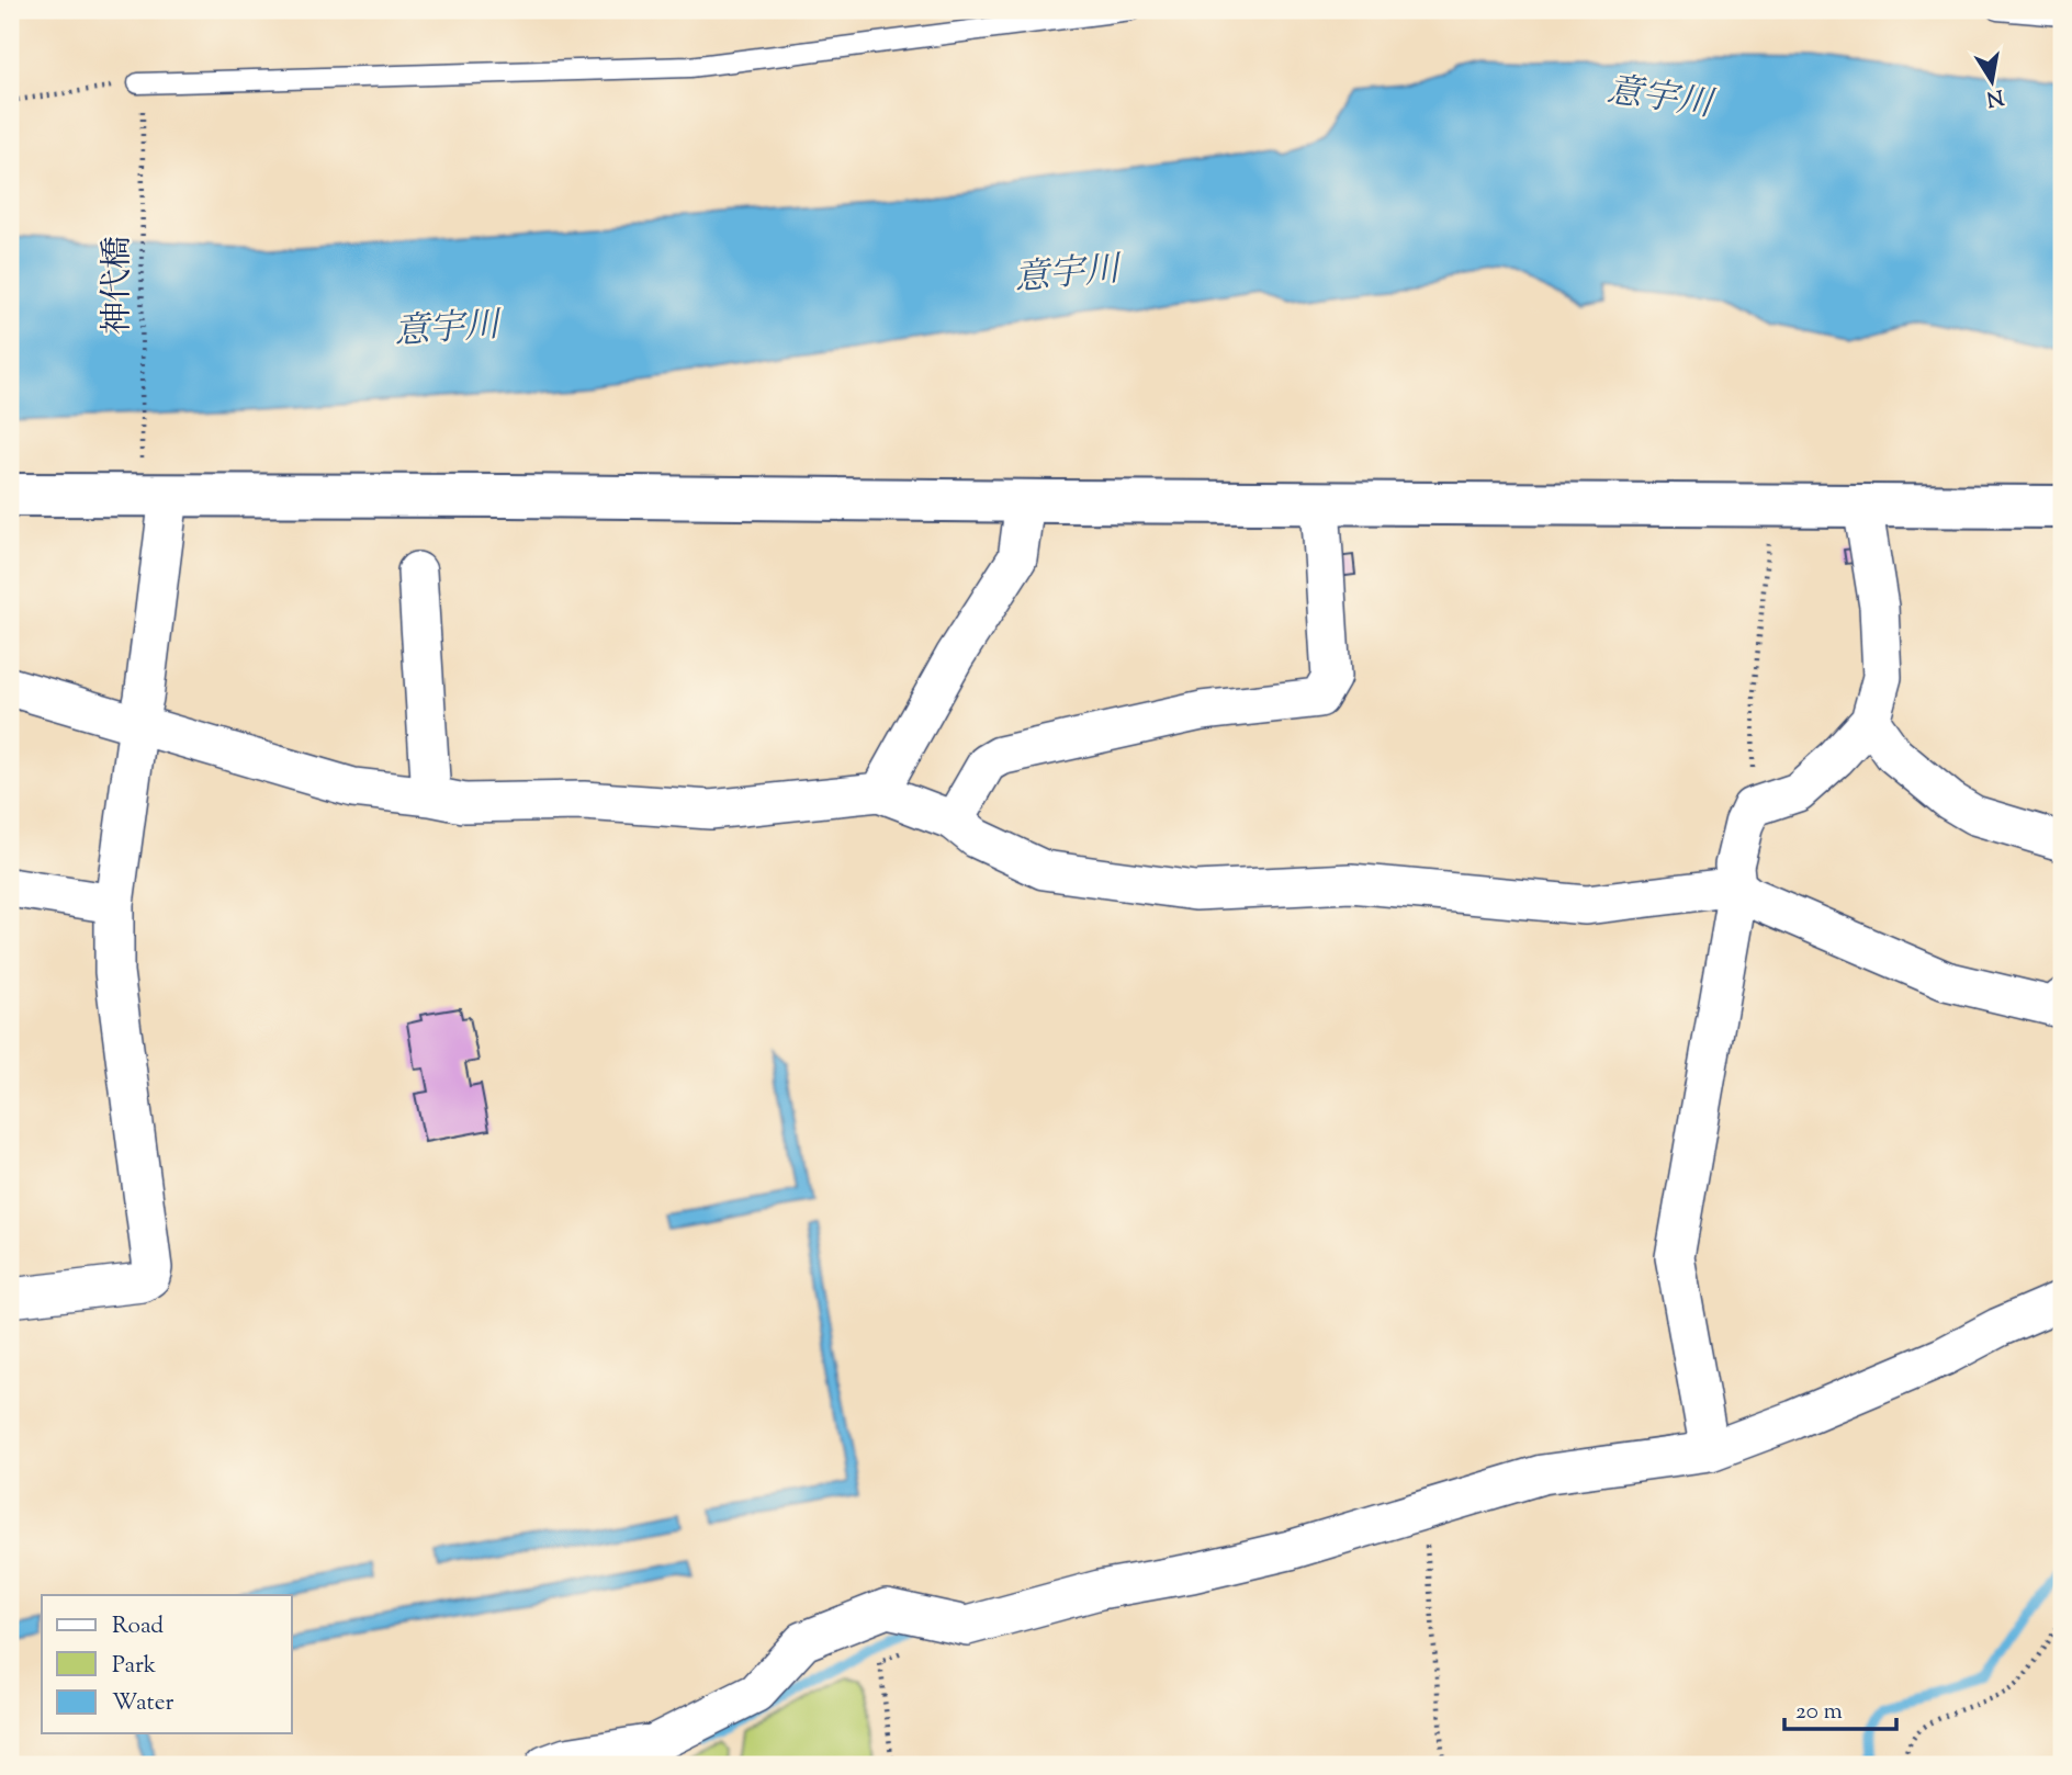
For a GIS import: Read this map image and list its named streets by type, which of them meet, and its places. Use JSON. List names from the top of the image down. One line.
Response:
{"streets":{"path":["神代橋"]},"water":["意宇川"],"legend":["Road","Park","Water"],"scale_bar":"20 m","north":"bottom"}
